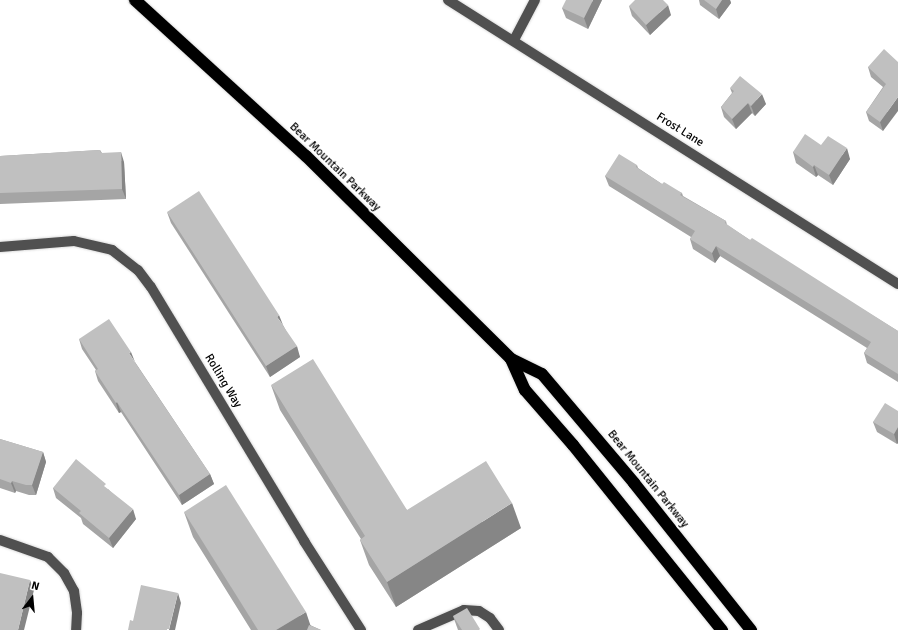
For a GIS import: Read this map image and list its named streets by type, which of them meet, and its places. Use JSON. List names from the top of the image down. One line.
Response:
{"streets":{"highway":["Bear Mountain Parkway"],"street":["Frost Lane","Rolling Way"]},"north":"top"}
